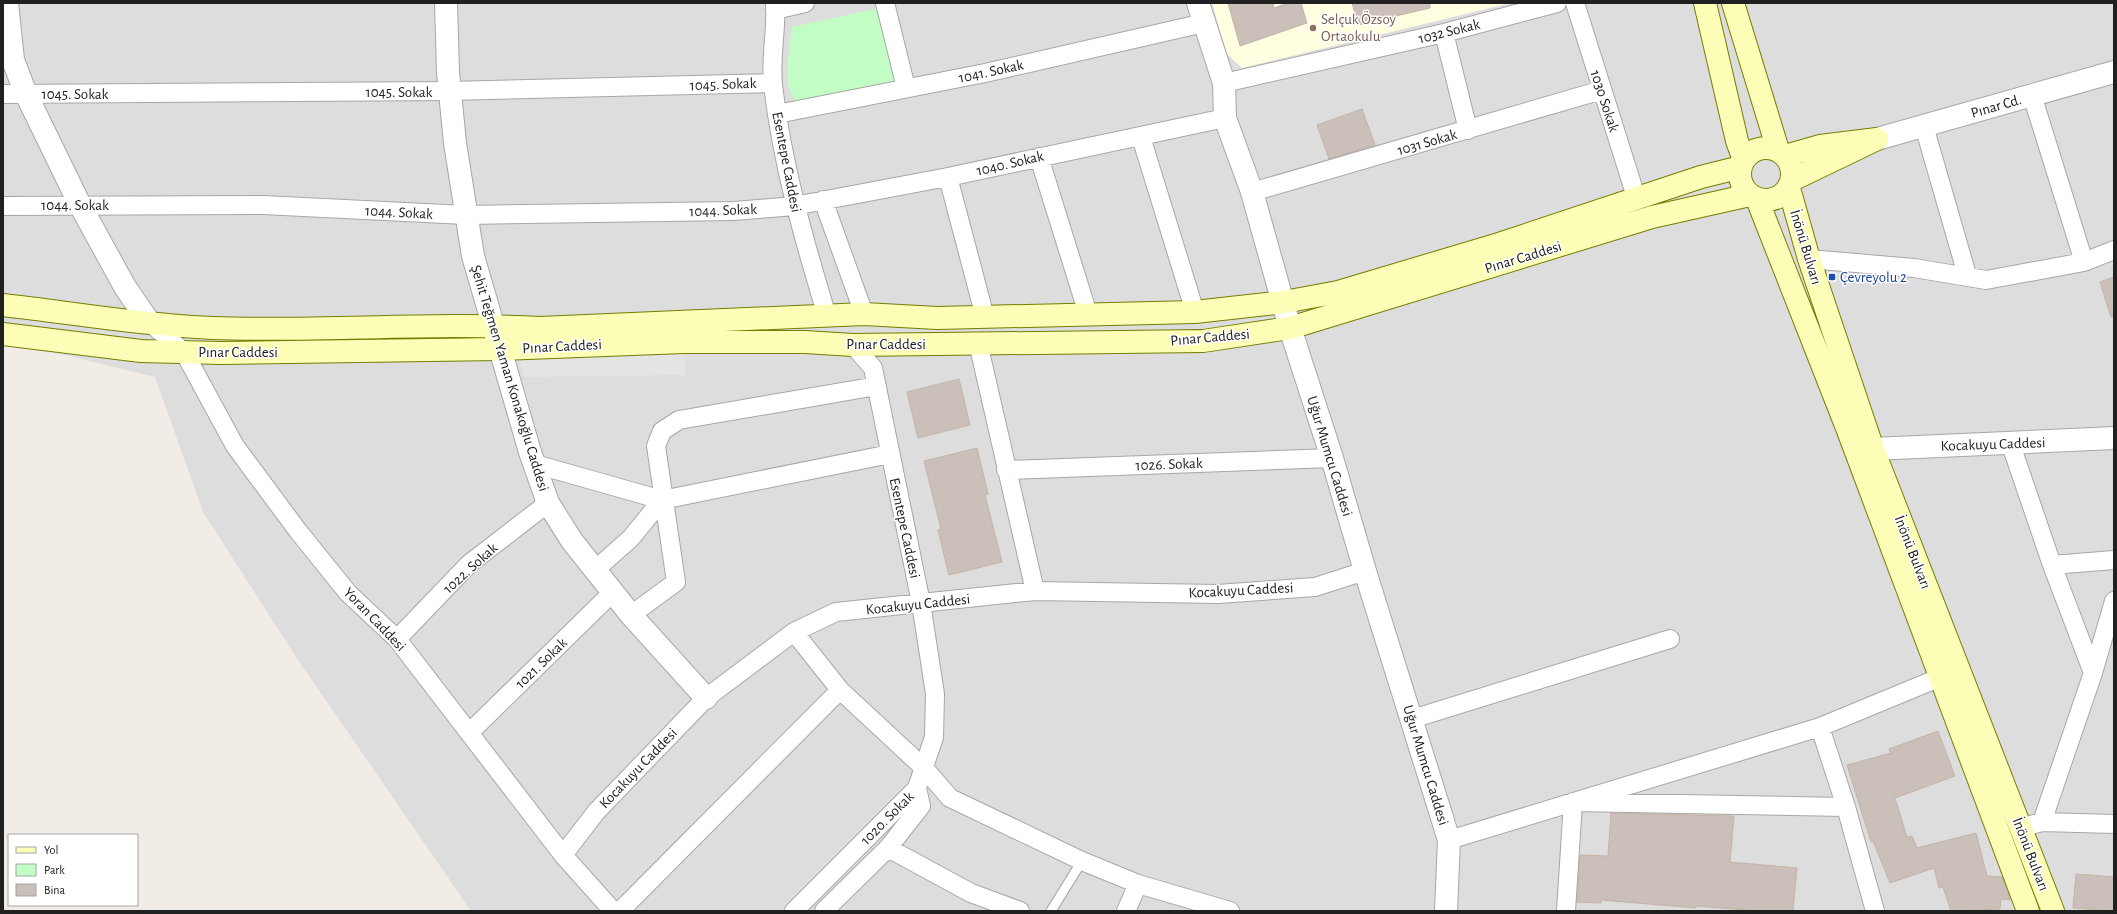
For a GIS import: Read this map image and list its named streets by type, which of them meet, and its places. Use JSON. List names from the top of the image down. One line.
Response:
{"streets":{"main road":["İnönü Bulvarı","Pınar Caddesi"],"street":["1032 Sokak","1041. Sokak","1045. Sokak","1030 Sokak","Pınar Cd.","1031 Sokak","Esentepe Caddesi","1040. Sokak","1044. Sokak","Şehit Teğmen Yaman Konakoğlu Caddesi","Kocakuyu Caddesi","Uğur Mumcu Caddesi","1026. Sokak","1022. Sokak","Yoran Caddesi","1021. Sokak","1020. Sokak"]},"crossings":[["1032 Sokak","Uğur Mumcu Caddesi"],["1041. Sokak","Esentepe Caddesi"],["1041. Sokak","Uğur Mumcu Caddesi"],["1045. Sokak","Esentepe Caddesi"],["1045. Sokak","Şehit Teğmen Yaman Konakoğlu Caddesi"],["1030 Sokak","1031 Sokak"],["1030 Sokak","Pınar Caddesi"],["1031 Sokak","Uğur Mumcu Caddesi"],["Esentepe Caddesi","1040. Sokak"],["Esentepe Caddesi","1044. Sokak"],["Esentepe Caddesi","Pınar Caddesi"],["Esentepe Caddesi","Kocakuyu Caddesi"],["Esentepe Caddesi","1020. Sokak"],["1040. Sokak","1044. Sokak"],["1040. Sokak","Uğur Mumcu Caddesi"],["1044. Sokak","Şehit Teğmen Yaman Konakoğlu Caddesi"],["İnönü Bulvarı","Pınar Caddesi"],["İnönü Bulvarı","Kocakuyu Caddesi"],["Pınar Caddesi","Şehit Teğmen Yaman Konakoğlu Caddesi"],["Pınar Caddesi","Uğur Mumcu Caddesi"],["Pınar Caddesi","Yoran Caddesi"],["Şehit Teğmen Yaman Konakoğlu Caddesi","Kocakuyu Caddesi"],["Şehit Teğmen Yaman Konakoğlu Caddesi","1022. Sokak"],["Şehit Teğmen Yaman Konakoğlu Caddesi","1021. Sokak"],["Kocakuyu Caddesi","Uğur Mumcu Caddesi"],["Kocakuyu Caddesi","Yoran Caddesi"],["Uğur Mumcu Caddesi","1026. Sokak"],["1022. Sokak","Yoran Caddesi"],["Yoran Caddesi","1021. Sokak"]],"places":{"other":["Selçuk Özsoy Ortaokulu"],"transit":["Çevreyolu 2"]},"legend":["Yol","Park","Bina"]}
